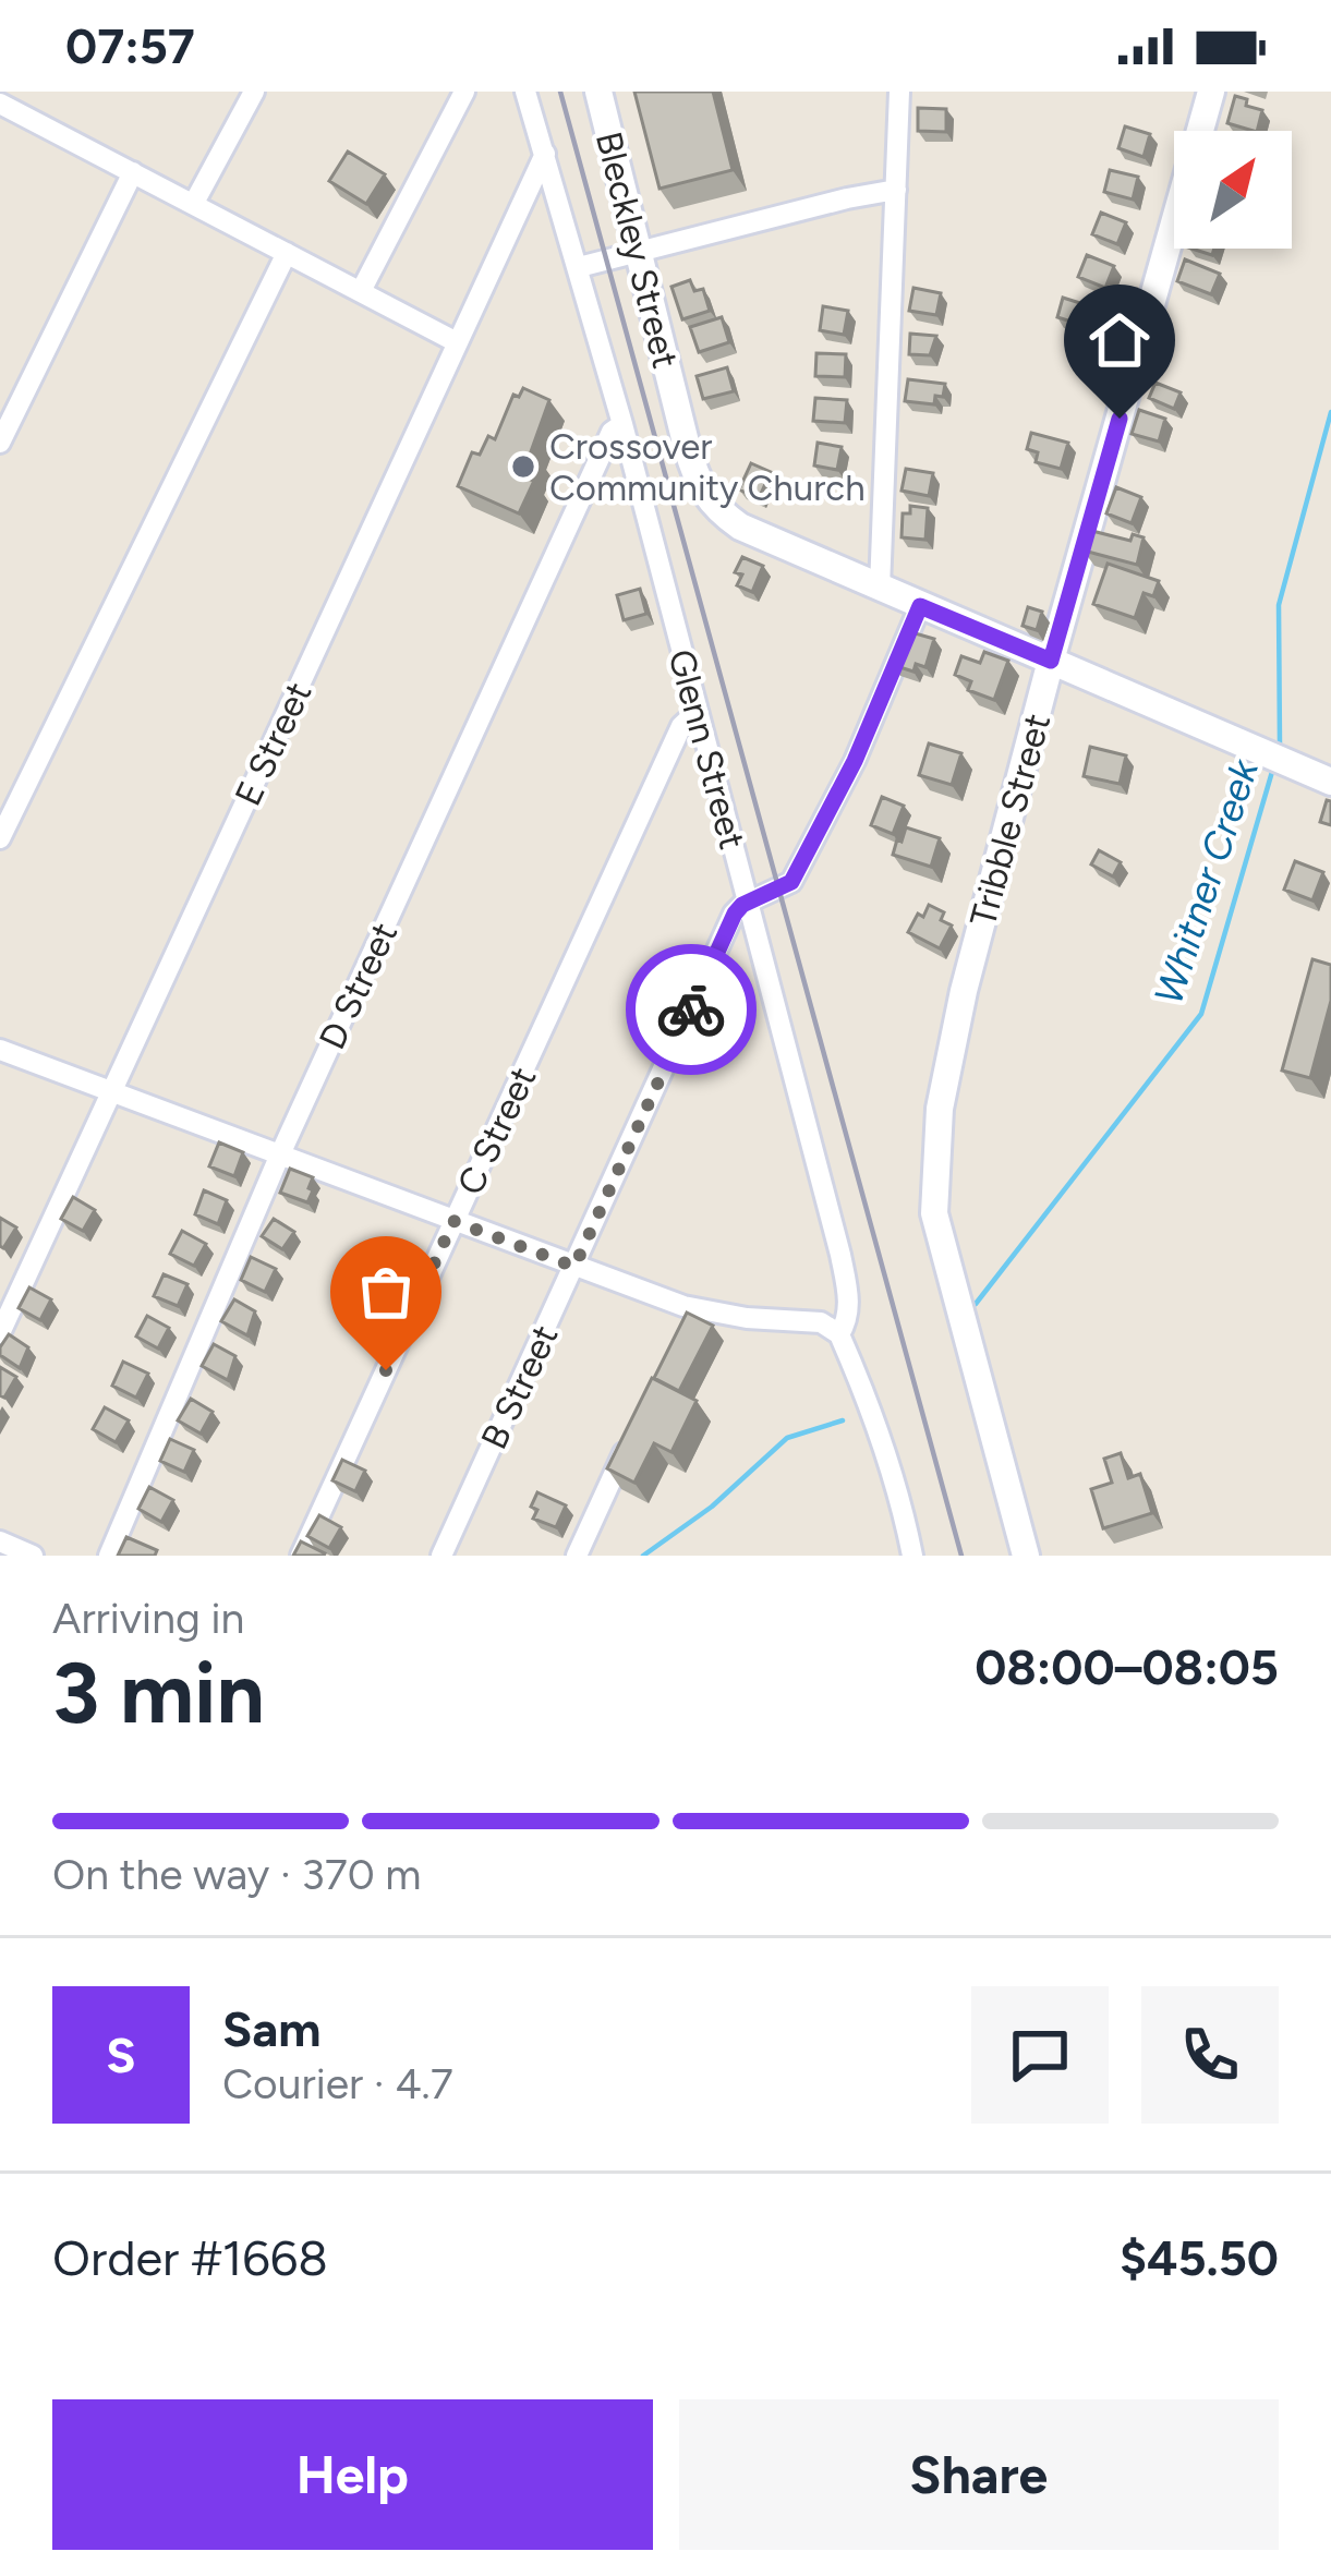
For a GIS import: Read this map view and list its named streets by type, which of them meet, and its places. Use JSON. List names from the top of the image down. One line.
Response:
{"streets":{"street":["Bleckley Street","E Street","Glenn Street","Tribble Street","D Street","C Street","B Street"]},"crossings":[["Bleckley Street","Tribble Street"],["Bleckley Street","B Street"],["E Street","Glenn Street"],["Glenn Street","D Street"],["Glenn Street","C Street"],["Glenn Street","B Street"]],"water":["Whitner Creek"],"places":["Crossover Community Church"],"north":"top right","page":{"status":"07:57","heading":["3 min","Arriving in","08:00–08:05"],"panel":["Sam","Courier · 4.7","Order #1668","$45.50"],"bar":"On the way · 370 m","round":"S","buttons":["Help","Share"]}}
